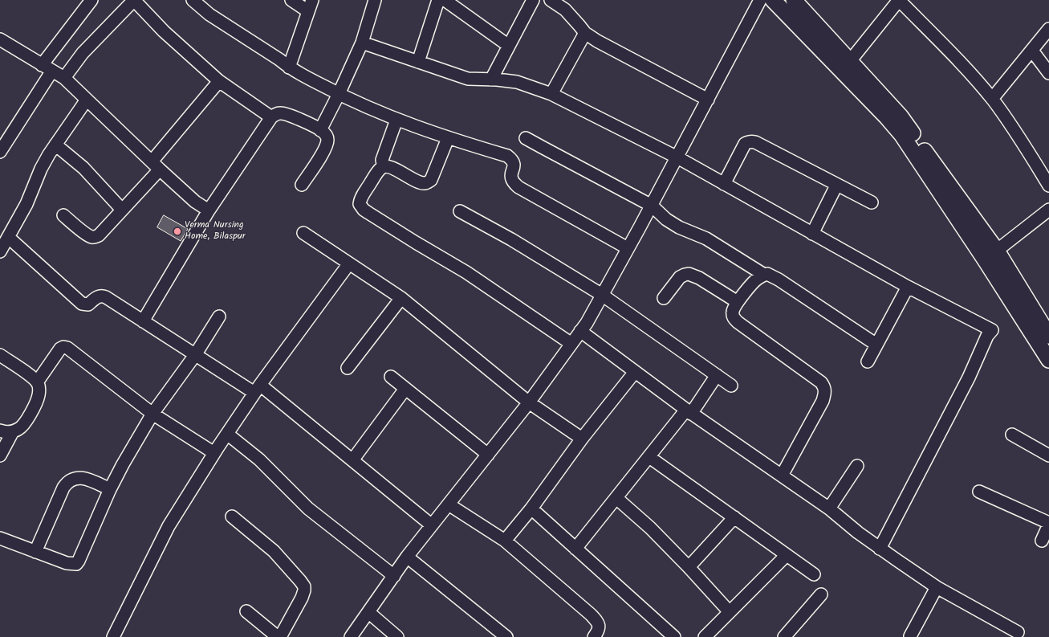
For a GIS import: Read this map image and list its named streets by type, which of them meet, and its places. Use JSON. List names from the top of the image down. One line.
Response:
{"places":["Verma Nursing Home, Bilaspur"]}
